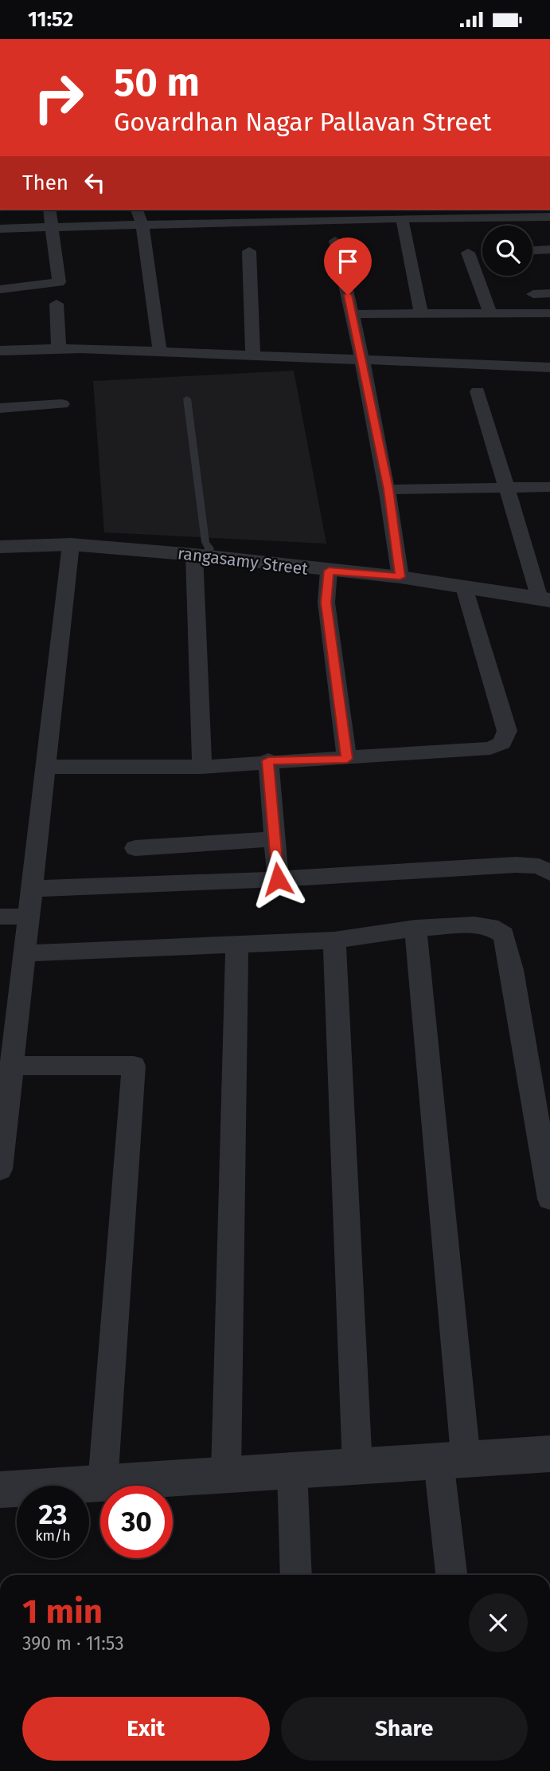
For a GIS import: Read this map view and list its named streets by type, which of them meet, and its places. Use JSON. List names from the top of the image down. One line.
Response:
{"streets":{"street":["rangasamy Street"]},"page":{"status":"11:52","turn":["50 m","Govardhan Nagar Pallavan Street"],"then":"Then","speed":"23 km/h","limit":"30","heading":["1 min","390 m · 11:53"],"buttons":["Exit","Share"]}}
